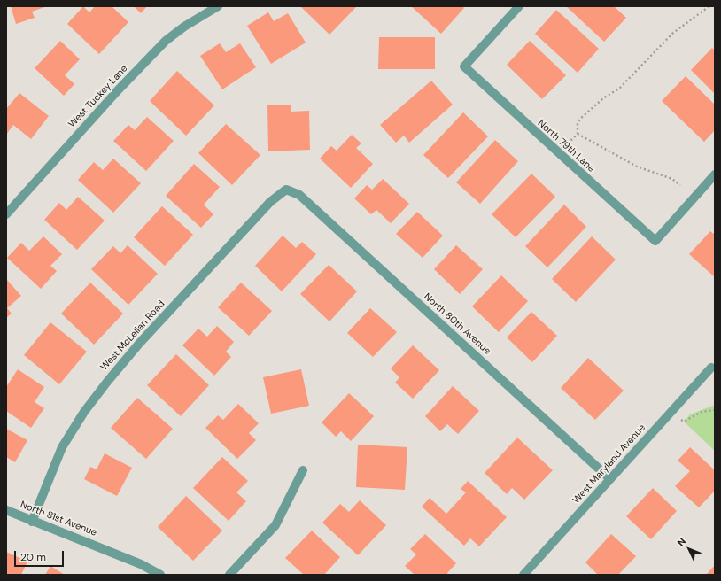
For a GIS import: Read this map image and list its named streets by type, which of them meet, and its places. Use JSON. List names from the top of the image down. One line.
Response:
{"streets":{"street":["West Tuckey Lane","North 79th Lane","North 80th Avenue","West McLellan Road","West Maryland Avenue","North 81st Avenue"]},"crossings":[["North 80th Avenue","West McLellan Road"],["North 80th Avenue","West Maryland Avenue"],["West McLellan Road","North 81st Avenue"]],"scale_bar":"20 m","north":"top left"}
